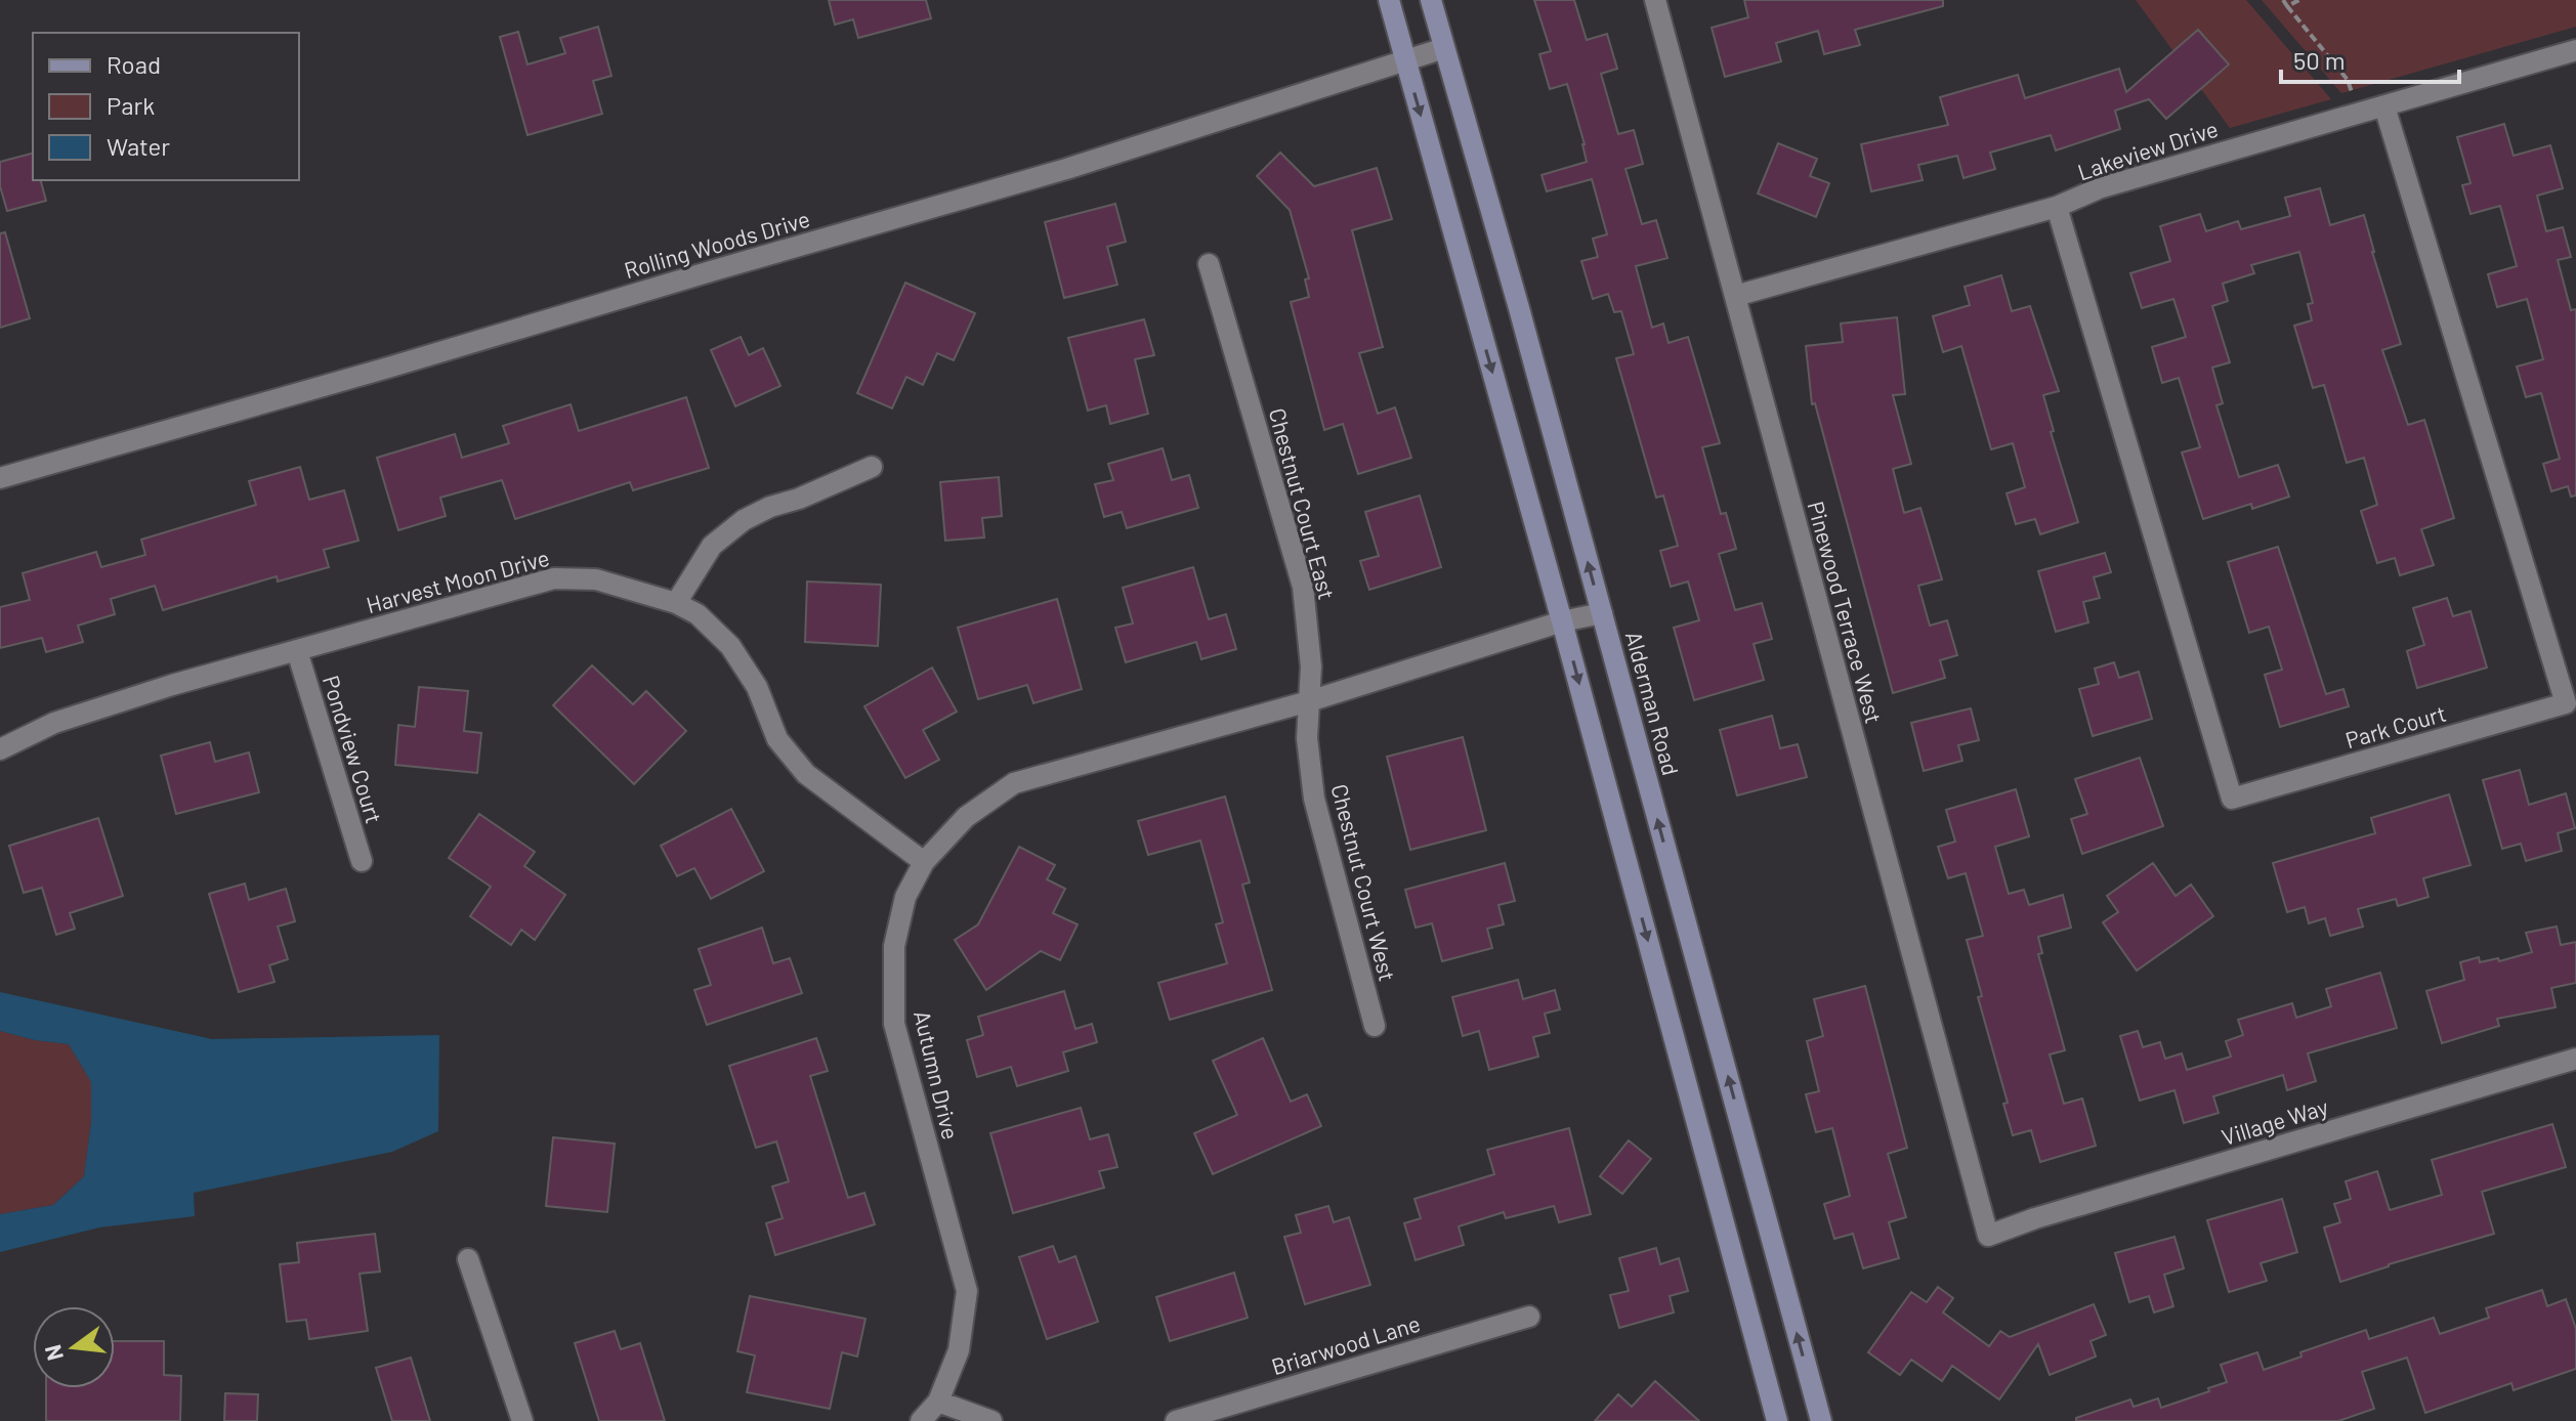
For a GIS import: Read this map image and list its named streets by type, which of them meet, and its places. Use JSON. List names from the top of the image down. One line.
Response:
{"streets":{"main road":["Alderman Road"],"street":["Lakeview Drive","Rolling Woods Drive","Chestnut Court East","Harvest Moon Drive","Pinewood Terrace West","Park Court","Pondview Court","Chestnut Court West","Autumn Drive","Village Way","Briarwood Lane"]},"crossings":[["Lakeview Drive","Pinewood Terrace West"],["Lakeview Drive","Park Court"],["Rolling Woods Drive","Alderman Road"],["Chestnut Court East","Chestnut Court West"],["Chestnut Court East","Autumn Drive"],["Harvest Moon Drive","Pondview Court"],["Harvest Moon Drive","Autumn Drive"],["Pinewood Terrace West","Village Way"],["Chestnut Court West","Autumn Drive"]],"legend":["Road","Park","Water"],"scale_bar":"50 m","north":"left"}
